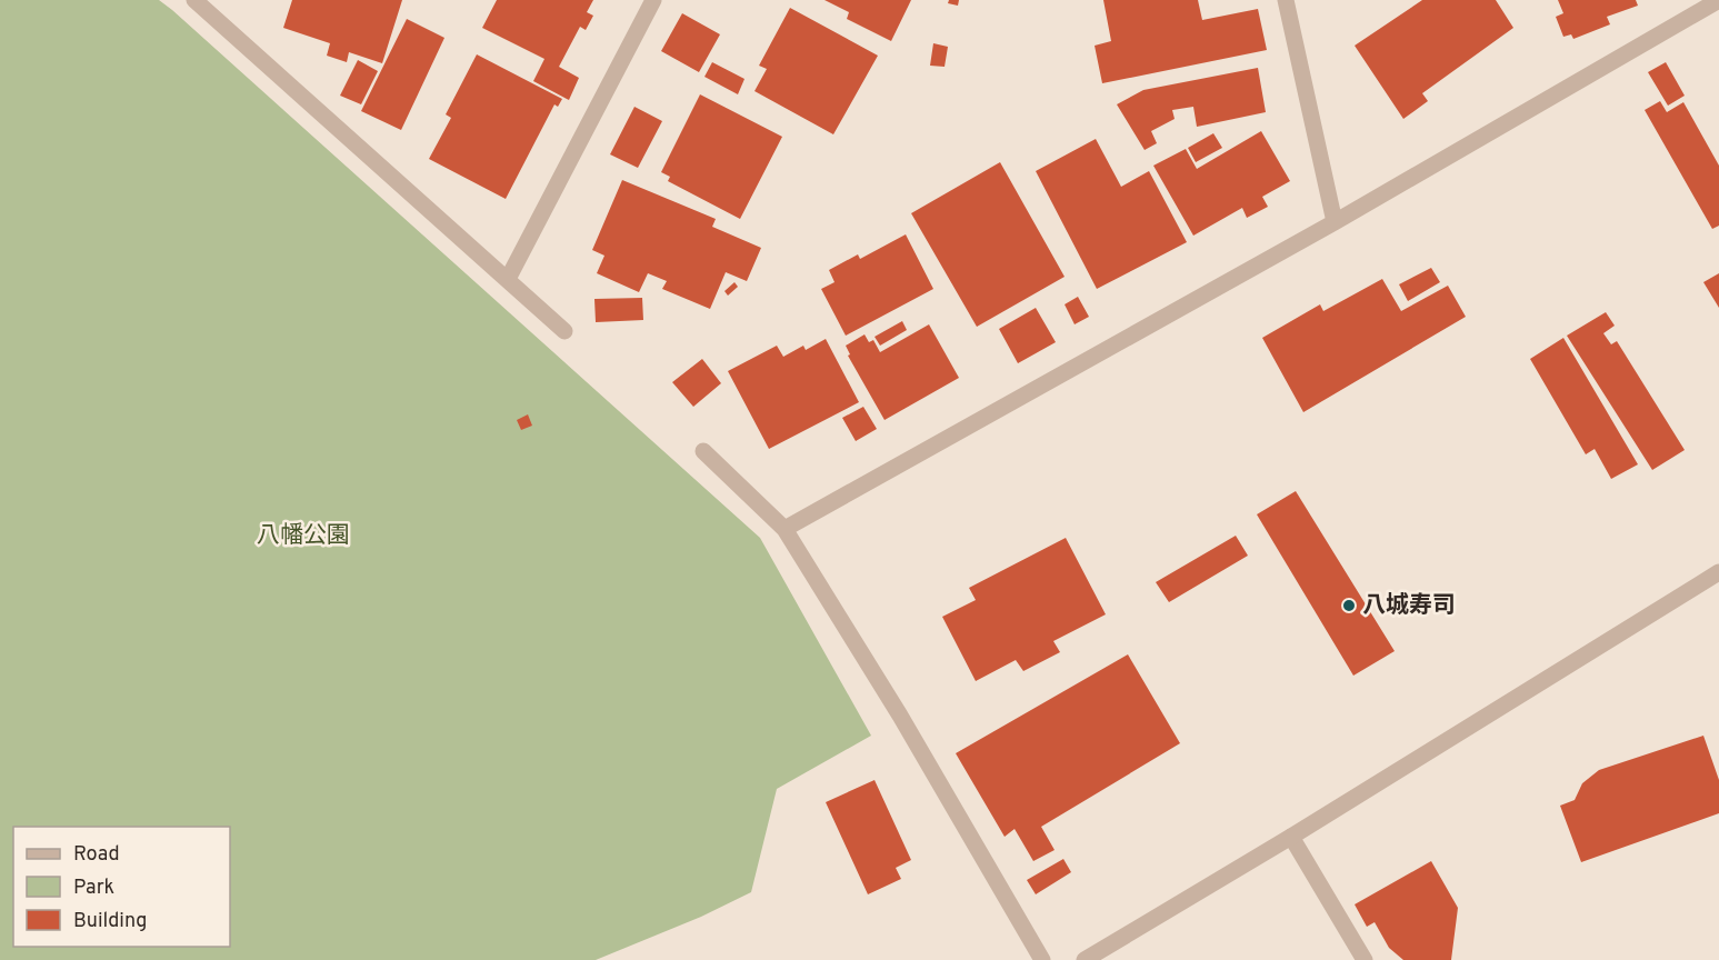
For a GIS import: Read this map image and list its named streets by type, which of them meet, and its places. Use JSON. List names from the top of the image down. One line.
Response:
{"parks":["八幡公園"],"places":["八城寿司"],"legend":["Road","Park","Building"]}
